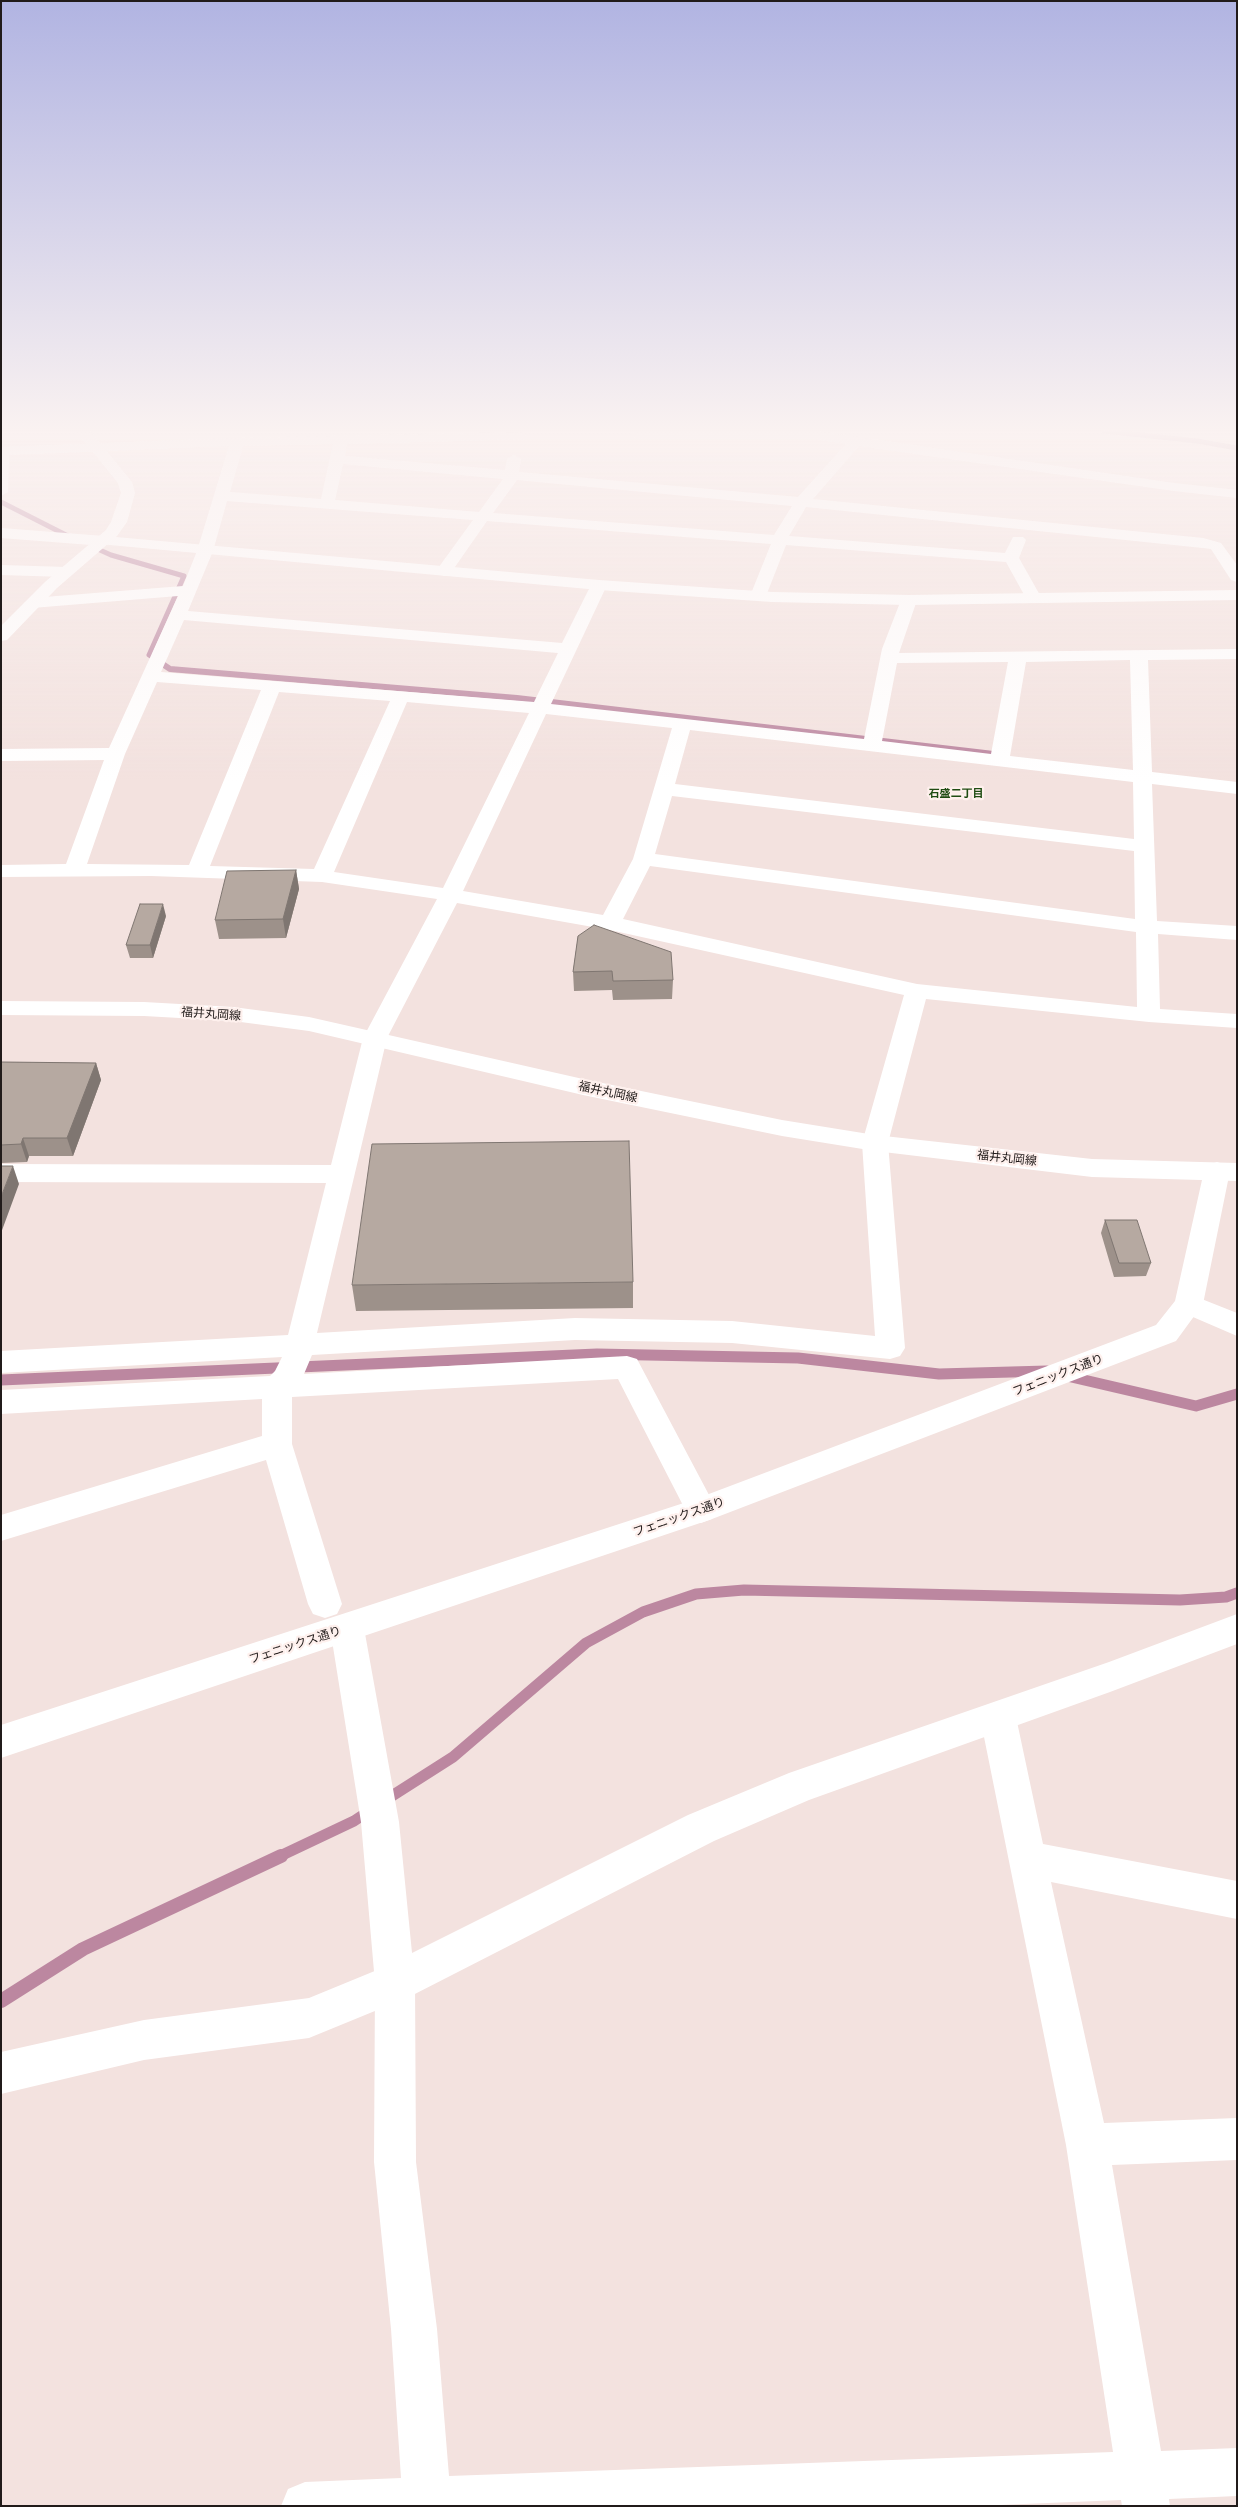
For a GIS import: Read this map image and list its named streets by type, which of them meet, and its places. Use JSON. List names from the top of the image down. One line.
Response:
{"streets":{"street":["福井丸岡線","フェニックス通り"]},"crossings":[["福井丸岡線","フェニックス通り"]],"districts":["石盛二丁目"]}
